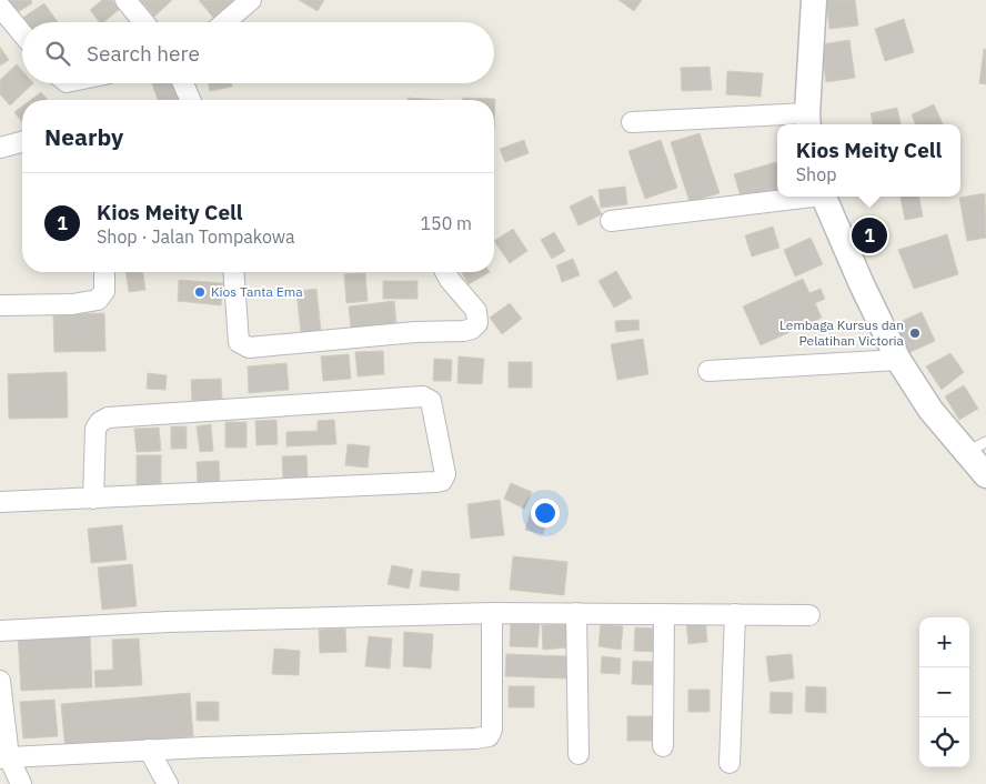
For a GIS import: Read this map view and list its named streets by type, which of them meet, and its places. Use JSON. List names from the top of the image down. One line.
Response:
{"places":["Kios Tanta Ema","Lembaga Kursus dan Pelatihan Victoria"],"page":{"search":"Search here","heading":"Nearby","popup":["Kios Meity Cell","Shop"],"list":[{"mark":"1","name":"Kios Meity Cell","note":"Shop · Jalan Tompakowa","value":"150 m"}],"pins":"1","map_buttons":["+","−"]}}
